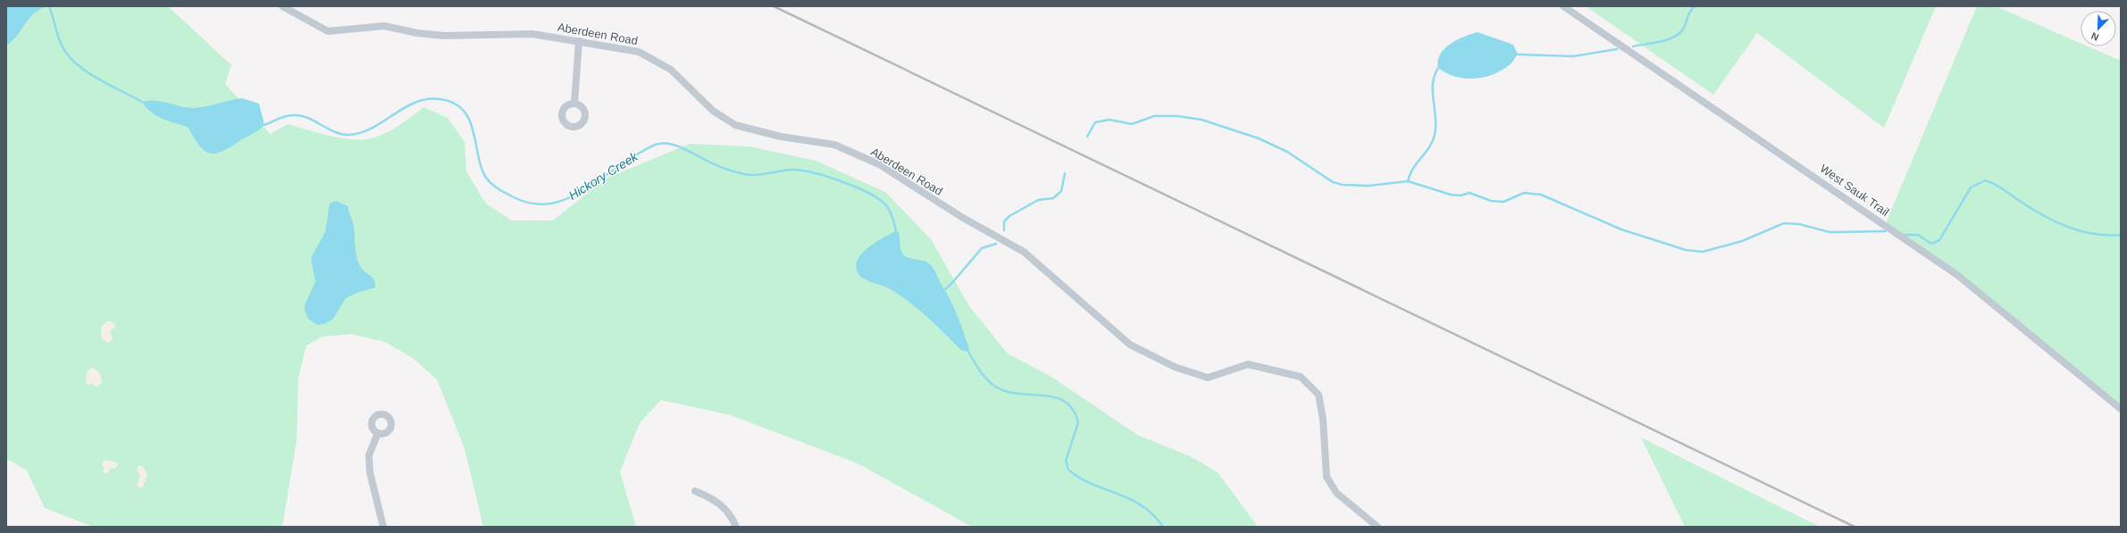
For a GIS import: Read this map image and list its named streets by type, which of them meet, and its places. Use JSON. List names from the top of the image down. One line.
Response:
{"streets":{"street":["Aberdeen Road","West Sauk Trail"]},"water":["Hickory Creek"],"north":"bottom left"}
